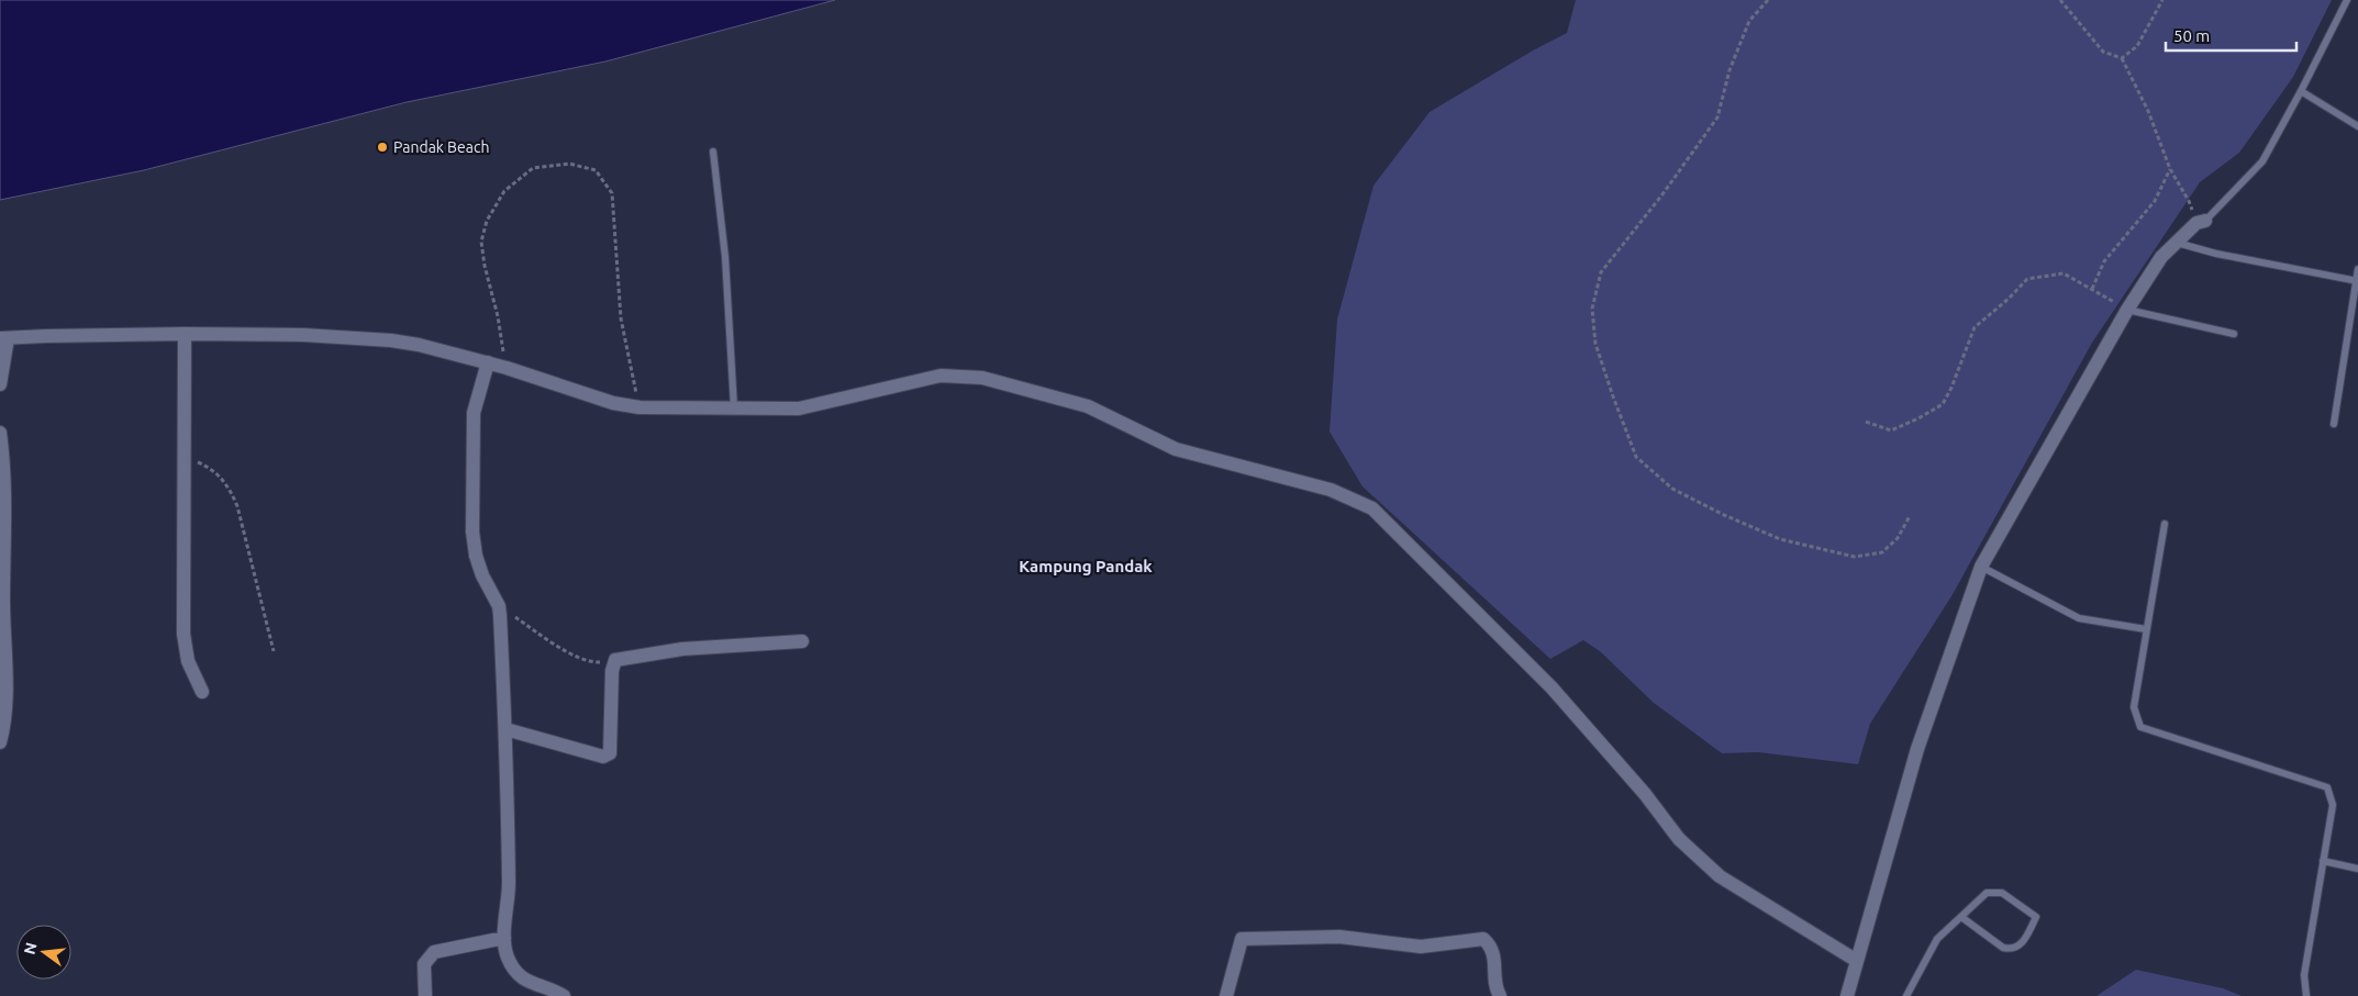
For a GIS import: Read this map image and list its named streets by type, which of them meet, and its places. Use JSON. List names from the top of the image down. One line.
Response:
{"districts":["Kampung Pandak"],"places":["Pandak Beach"],"scale_bar":"50 m","north":"left"}
